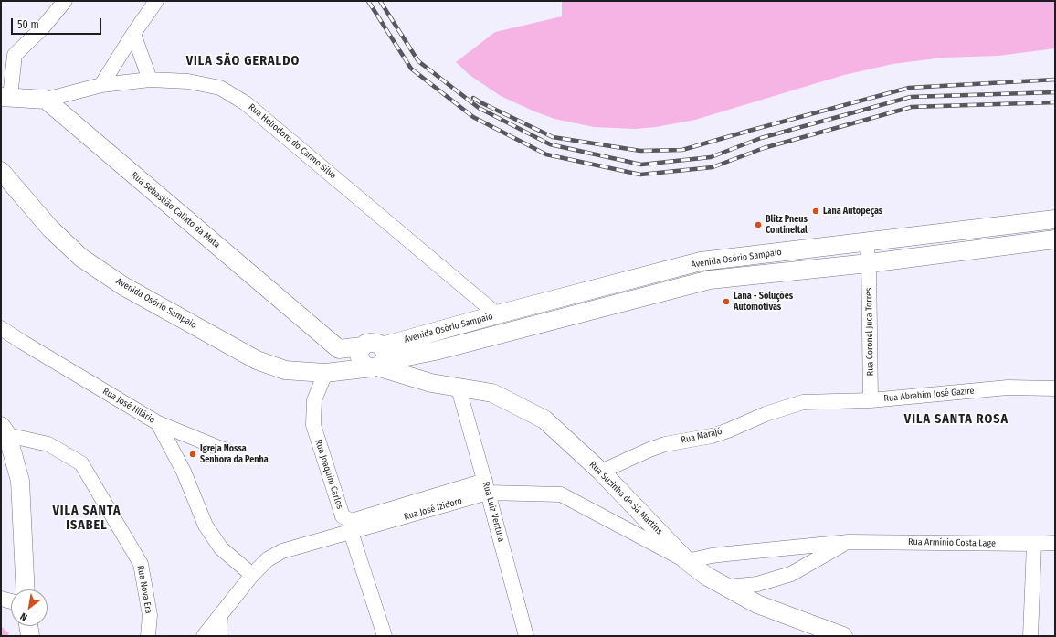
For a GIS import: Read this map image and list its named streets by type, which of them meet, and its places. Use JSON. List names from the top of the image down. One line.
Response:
{"streets":{"street":["Rua Heliodoro do Carmo Silva","Rua Sebastião Calixto da Mata","Avenida Osório Sampaio","Rua Coronel Juca Torres","Rua Abrahim José Gazire","Rua José Hilário","Rua Marajó","Rua Joaquim Carlos","Rua Suzinha de Sá Martins","Rua José Izidoro","Rua Luiz Ventura","Rua Armínio Costa Lage","Rua Nova Era"]},"crossings":[["Rua Heliodoro do Carmo Silva","Rua Sebastião Calixto da Mata"],["Rua Heliodoro do Carmo Silva","Avenida Osório Sampaio"],["Avenida Osório Sampaio","Rua Coronel Juca Torres"],["Avenida Osório Sampaio","Rua Joaquim Carlos"],["Avenida Osório Sampaio","Rua Suzinha de Sá Martins"],["Rua Coronel Juca Torres","Rua Abrahim José Gazire"],["Rua Abrahim José Gazire","Rua Marajó"],["Rua José Hilário","Rua José Izidoro"],["Rua Marajó","Rua Suzinha de Sá Martins"],["Rua Joaquim Carlos","Rua José Izidoro"],["Rua Joaquim Carlos","Rua Luiz Ventura"],["Rua Suzinha de Sá Martins","Rua José Izidoro"],["Rua Suzinha de Sá Martins","Rua Luiz Ventura"],["Rua Suzinha de Sá Martins","Rua Armínio Costa Lage"],["Rua José Izidoro","Rua Luiz Ventura"],["Rua José Izidoro","Rua Armínio Costa Lage"]],"districts":["VILA SÃO GERALDO","VILA SANTA ROSA","VILA SANTA ISABEL"],"places":["Lana Autopeças","Blitz Pneus Contineltal","Lana - Soluções Automotivas","Igreja Nossa Senhora da Penha"],"scale_bar":"50 m","north":"bottom left"}
